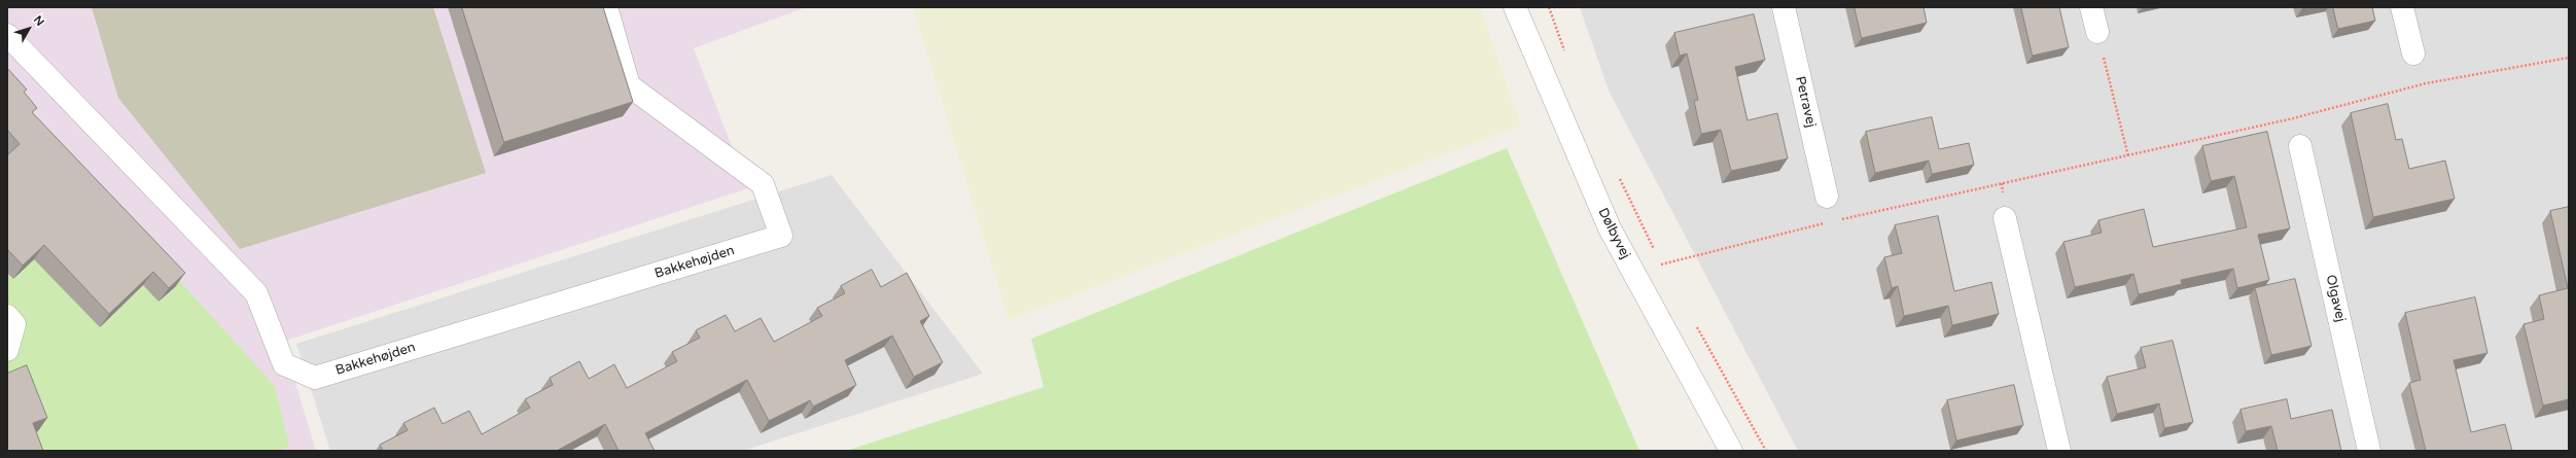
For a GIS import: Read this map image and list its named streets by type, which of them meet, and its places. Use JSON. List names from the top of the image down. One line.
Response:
{"streets":{"street":["Petravej","Dølbyvej","Bakkehøjden","Olgavej"]},"north":"top right"}
